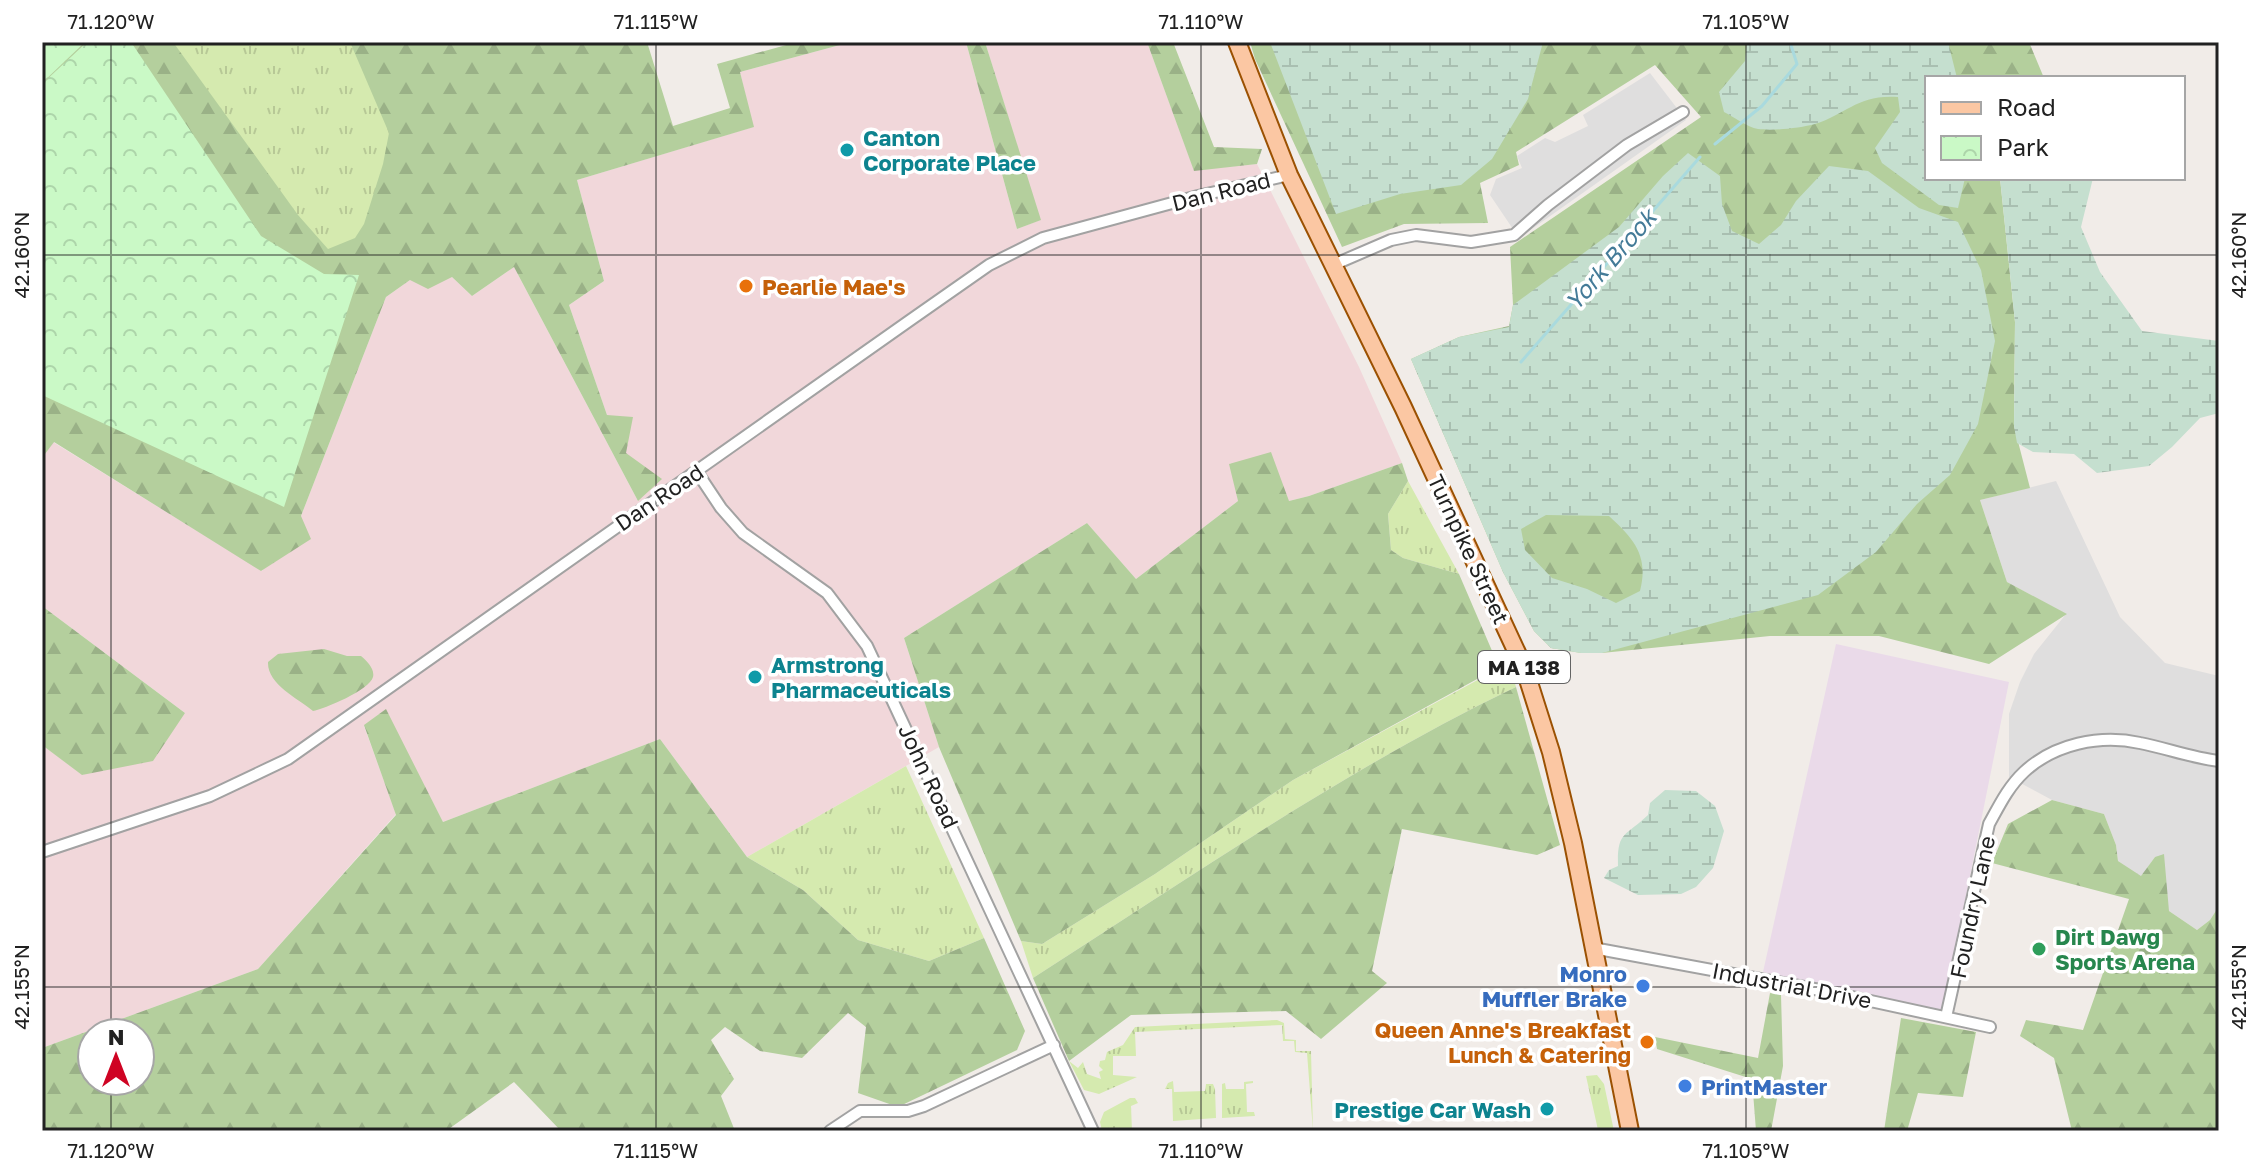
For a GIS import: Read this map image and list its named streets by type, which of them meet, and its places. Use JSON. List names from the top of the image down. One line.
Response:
{"streets":{"main road":["Turnpike Street","MA 138"],"street":["Dan Road","John Road","Foundry Lane","Industrial Drive"]},"crossings":[["Dan Road","Turnpike Street"],["Dan Road","John Road"],["Turnpike Street","Industrial Drive"],["Foundry Lane","Industrial Drive"]],"water":["York Brook"],"places":["Canton Corporate Place","Pearlie Mae's","Armstrong Pharmaceuticals","Dirt Dawg Sports Arena","Monro Muffler Brake","Queen Anne's Breakfast Lunch & Catering","PrintMaster","Prestige Car Wash"],"legend":["Road","Park"],"north":"top","coordinates":["71.120°W","71.115°W","71.110°W","71.105°W","42.160°N","42.155°N"]}
